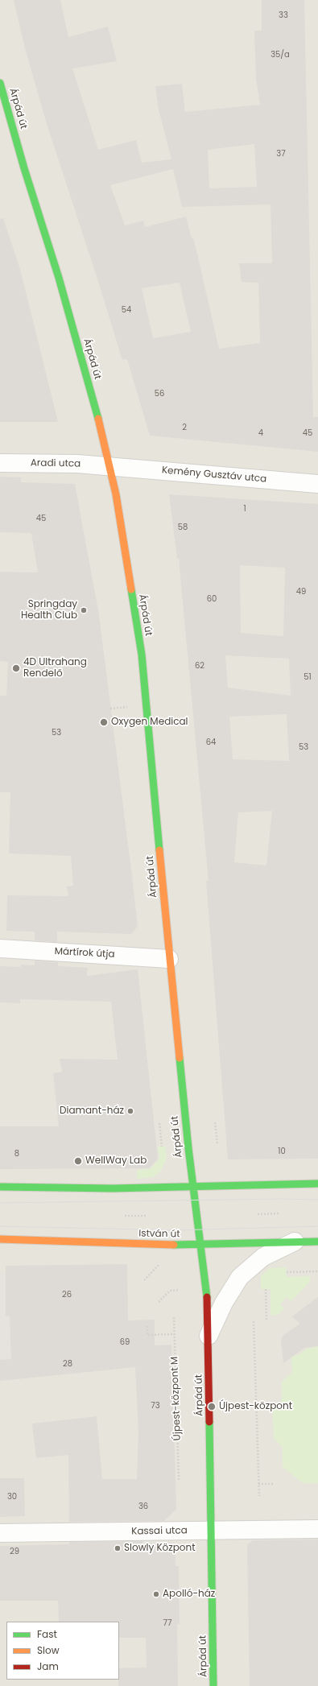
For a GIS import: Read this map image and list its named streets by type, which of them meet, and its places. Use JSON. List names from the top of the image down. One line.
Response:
{"streets":{"main road":["Árpád út","István út"],"street":["Aradi utca","Kemény Gusztáv utca","Mártírok útja","Kassai utca"],"path":["Újpest-központ M"]},"crossings":[["Árpád út","Aradi utca"],["Árpád út","Kemény Gusztáv utca"],["Árpád út","Mártírok útja"],["Árpád út","István út"],["Árpád út","Kassai utca"],["Aradi utca","Kemény Gusztáv utca"]],"places":["Springday Health Club","4D Ultrahang Rendelő","Oxygen Medical","Diamant-ház","WellWay Lab","Újpest-központ","Slowly Központ","Apolló-ház"],"house_numbers":["33","35/a","37","54","56","2","4","45","1","45","58","49","60","62","51","53","64","53","10","8","26","69","28","73","30","36","29","77"],"legend":["Fast","Slow","Jam"]}
